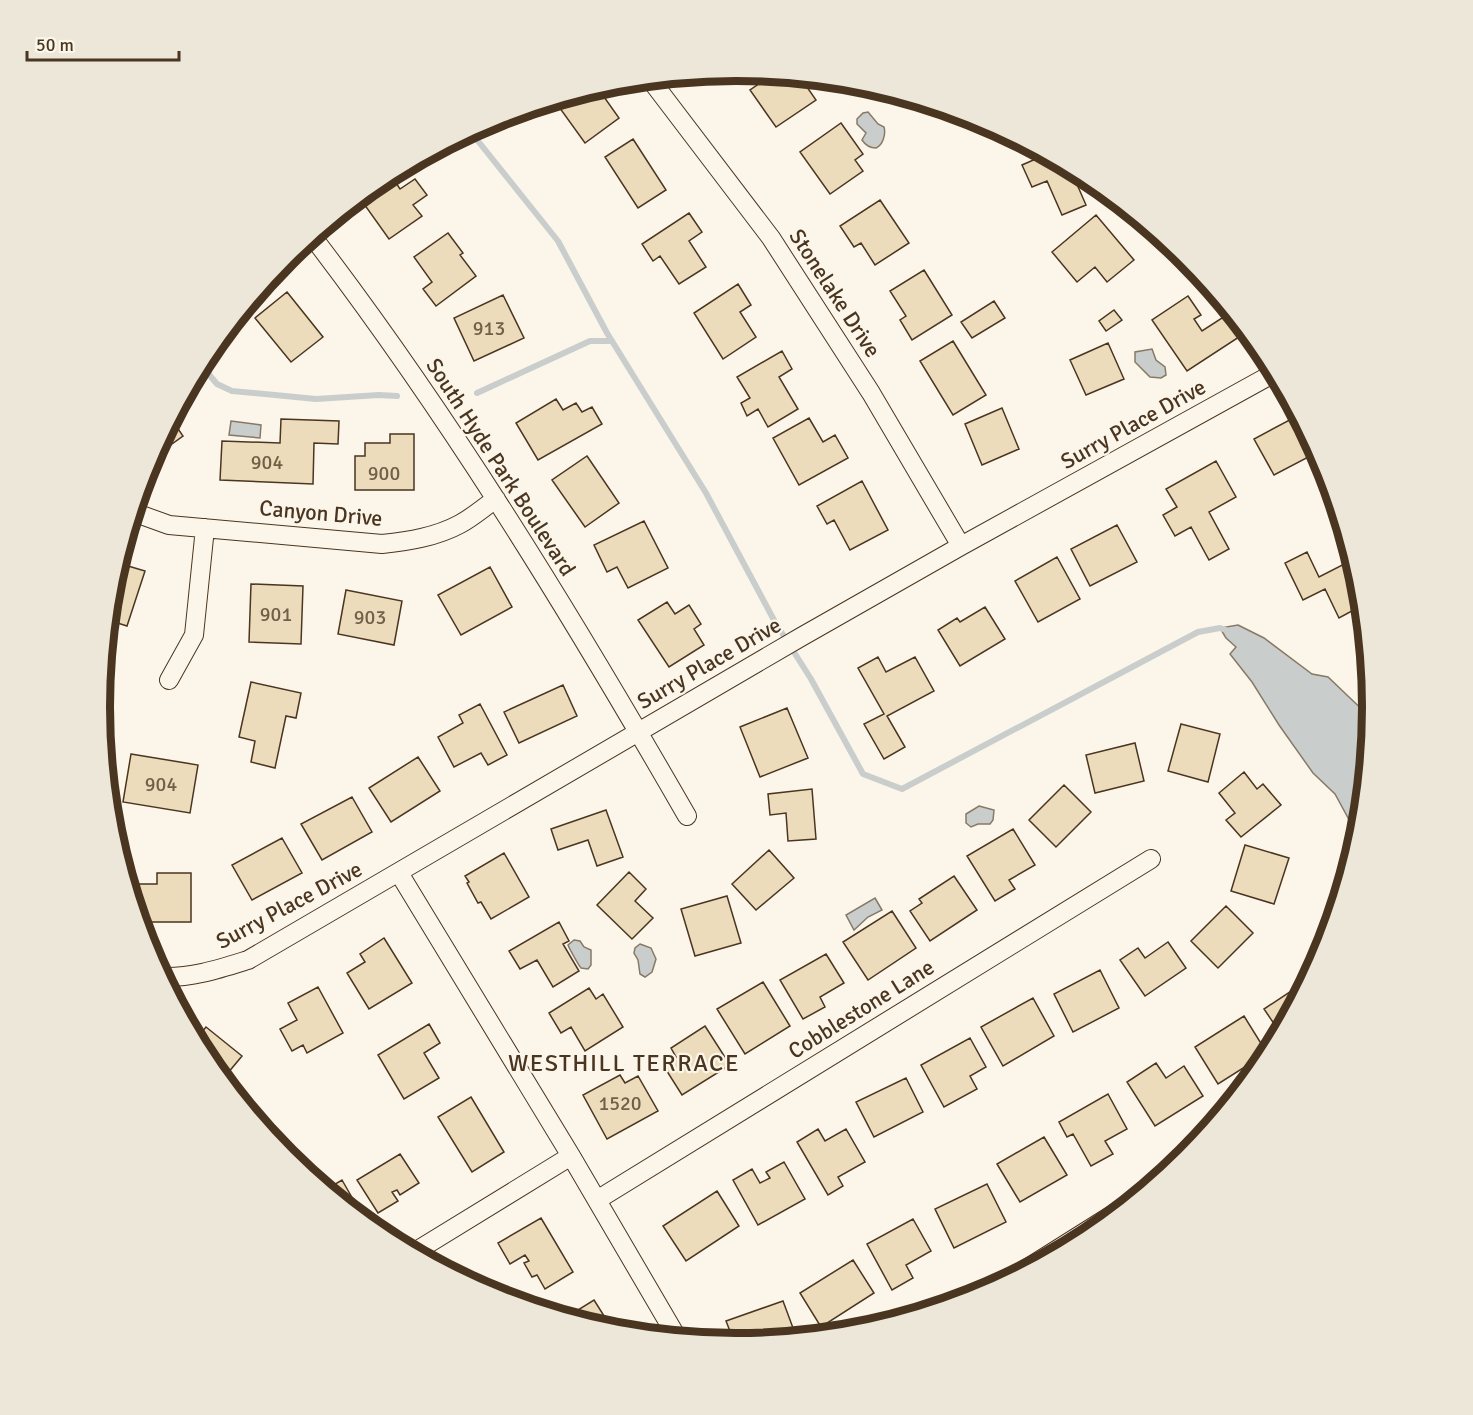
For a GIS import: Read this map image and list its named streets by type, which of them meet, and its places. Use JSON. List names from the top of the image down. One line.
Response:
{"streets":{"street":["Stonelake Drive","Surry Place Drive","South Hyde Park Boulevard","Canyon Drive","Cobblestone Lane"]},"crossings":[["Stonelake Drive","Surry Place Drive"],["Surry Place Drive","South Hyde Park Boulevard"],["South Hyde Park Boulevard","Canyon Drive"]],"districts":["WESTHILL TERRACE"],"house_numbers":["913","904","900","901","903","904","1520"],"scale_bar":"50 m"}
